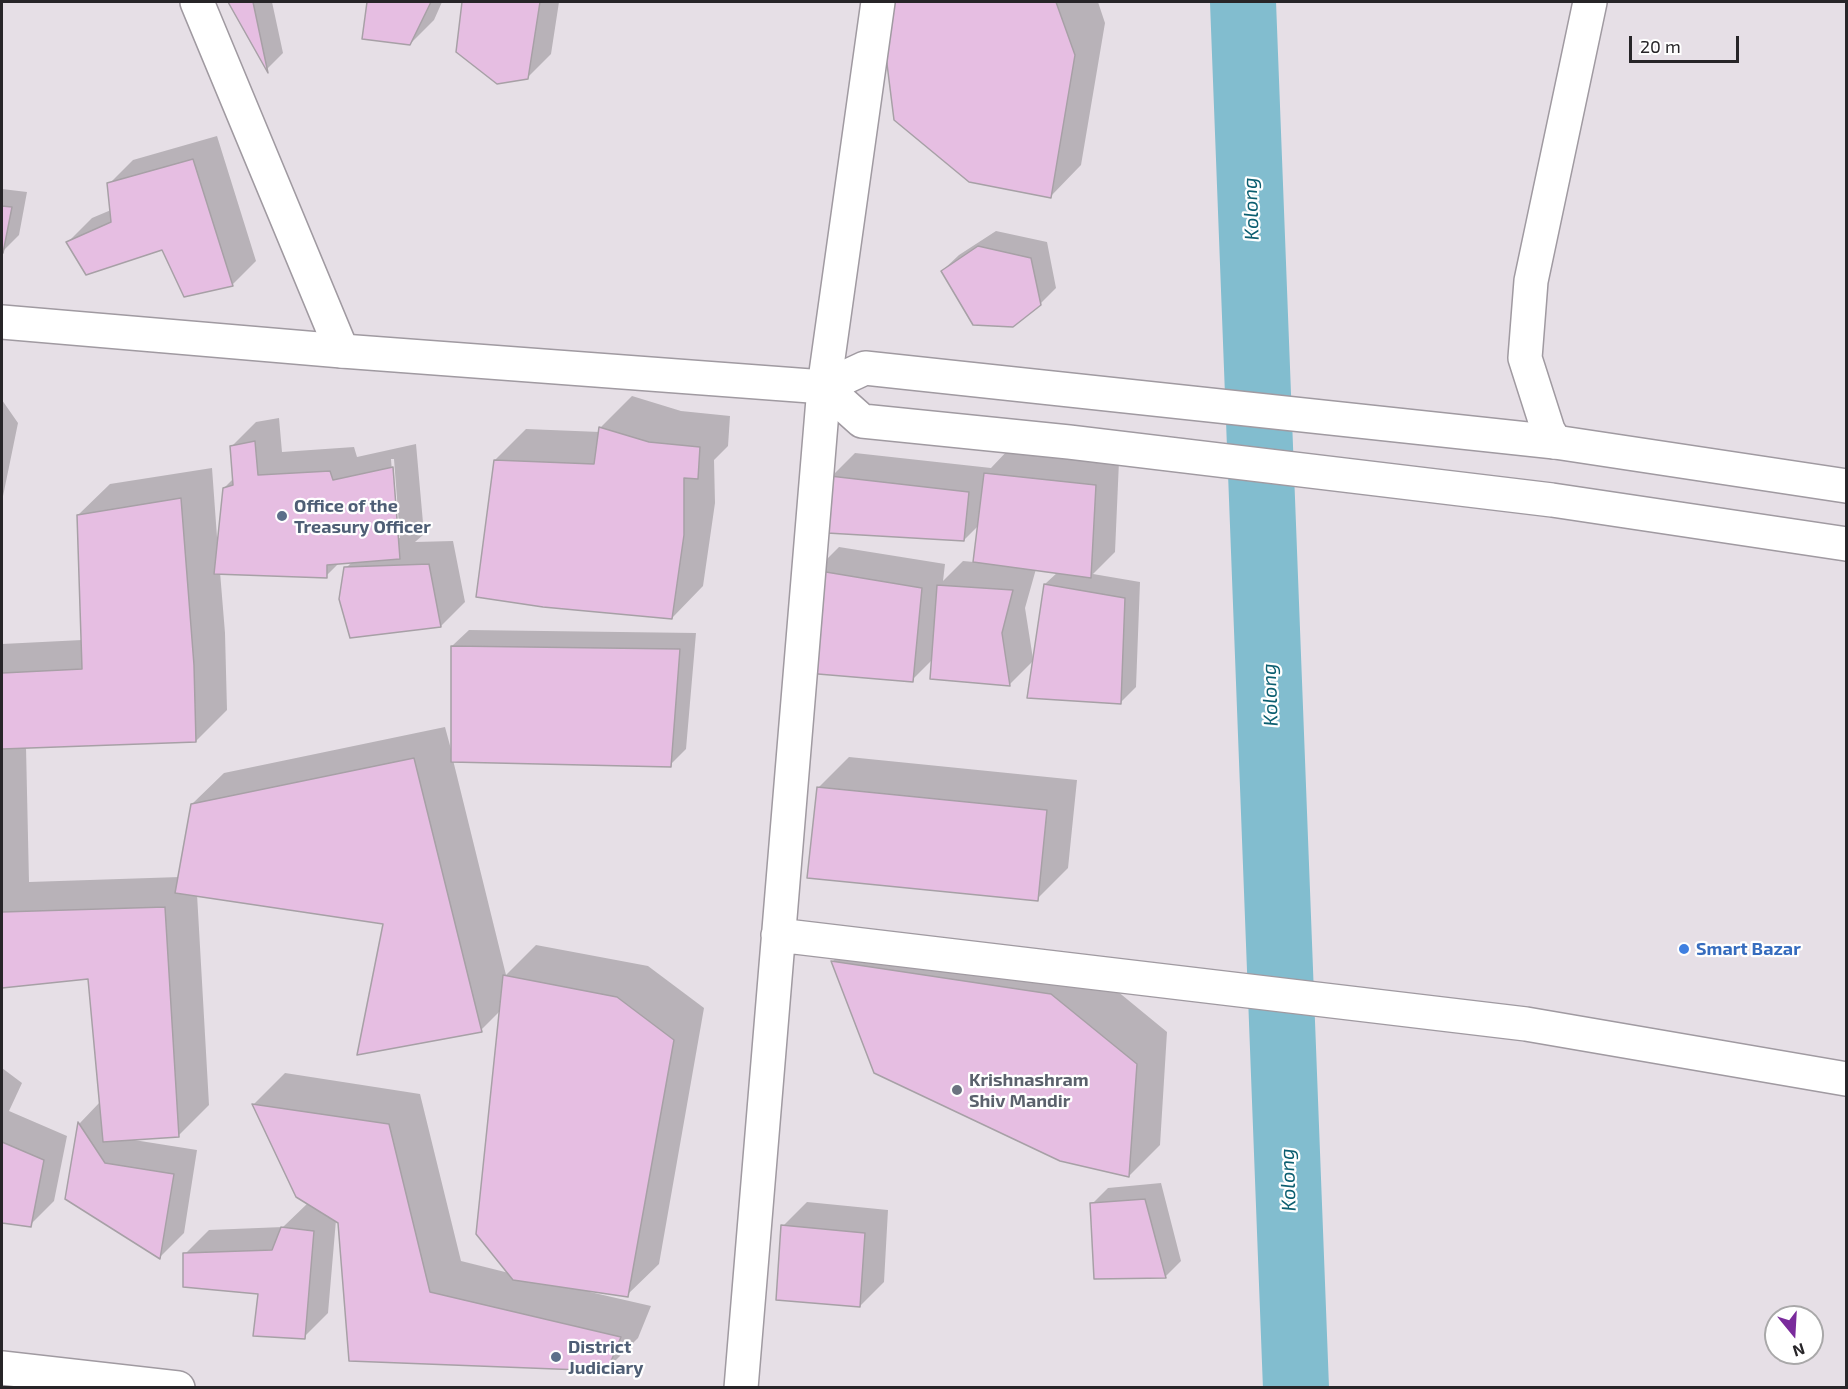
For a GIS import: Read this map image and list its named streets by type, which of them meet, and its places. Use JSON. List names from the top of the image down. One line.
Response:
{"water":["Kolong"],"places":["Office of the Treasury Officer","Smart Bazar","Krishnashram Shiv Mandir","District Judiciary"],"scale_bar":"20 m","north":"bottom"}
